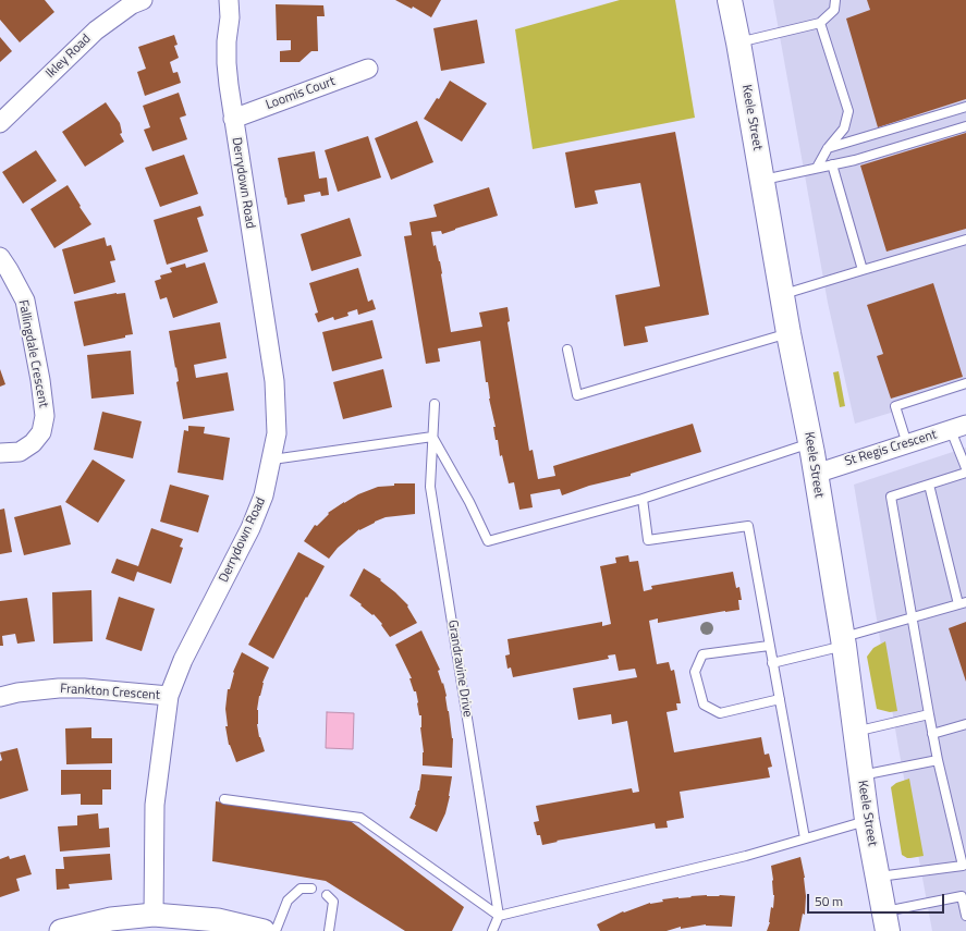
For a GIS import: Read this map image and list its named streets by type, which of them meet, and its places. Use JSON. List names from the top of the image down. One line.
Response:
{"streets":{"main road":["Keele Street"],"street":["Ikley Road","Loomis Court","Derrydown Road","Fallingdale Crescent","St Regis Crescent","Frankton Crescent"],"lane":["Grandravine Drive"]},"crossings":[["Loomis Court","Derrydown Road"],["Keele Street","St Regis Crescent"],["Derrydown Road","Frankton Crescent"]],"scale_bar":"50 m"}
